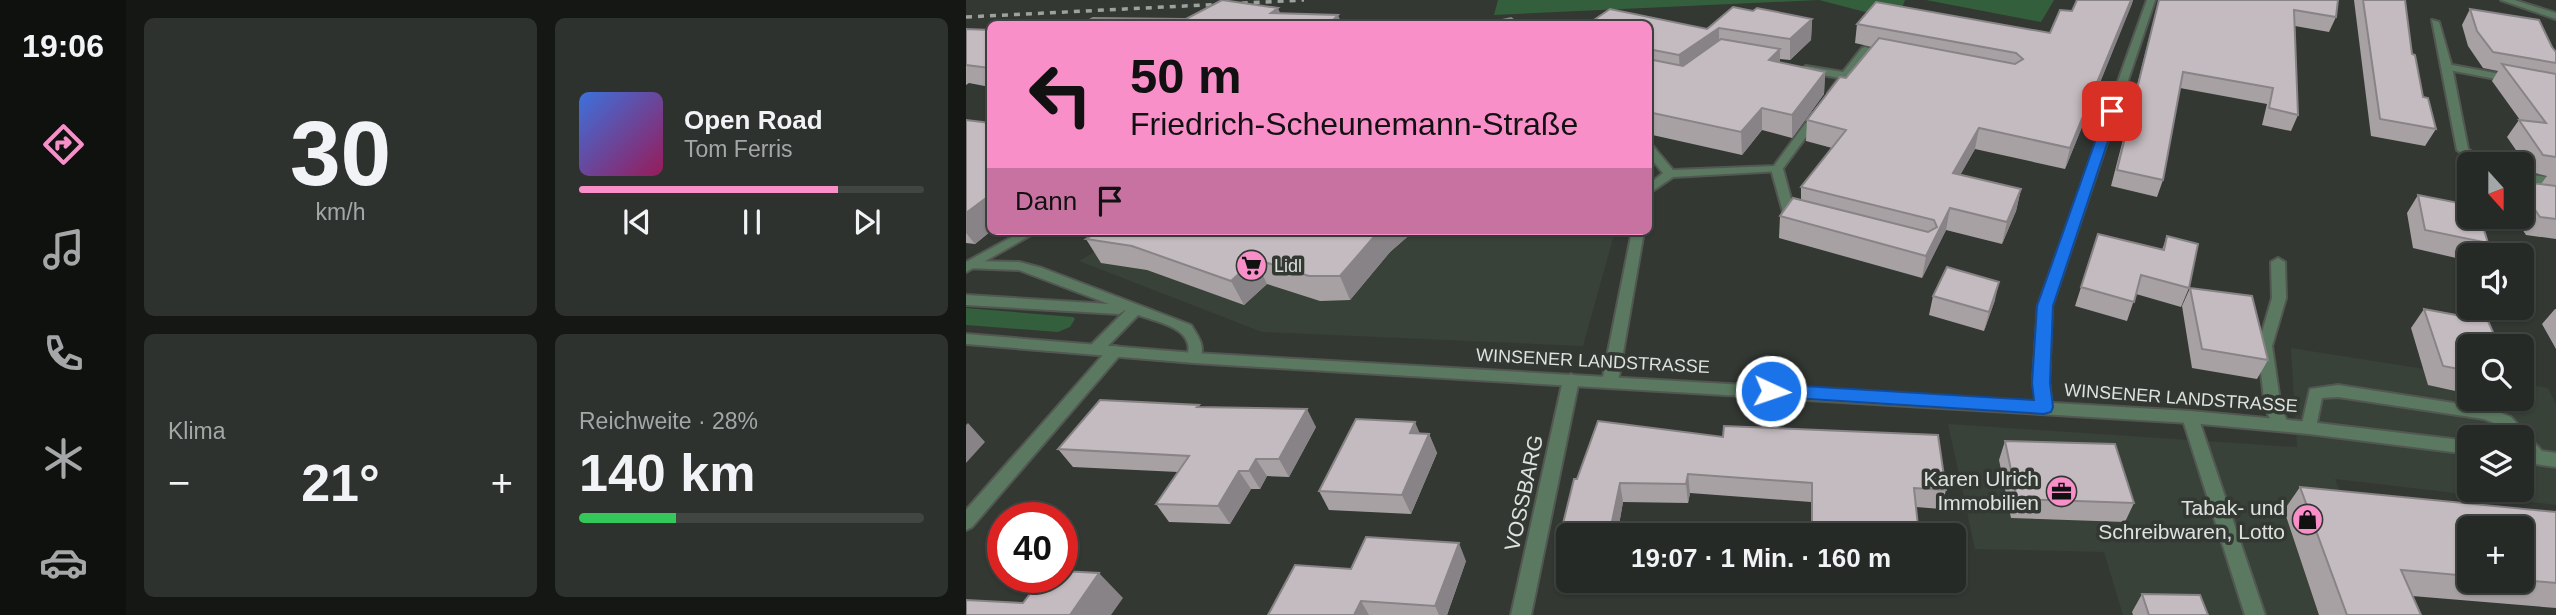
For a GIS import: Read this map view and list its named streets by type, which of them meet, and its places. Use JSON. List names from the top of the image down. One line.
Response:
{"streets":{"street":["WINSENER LANDSTRASSE","VOSSBARG"]},"crossings":[["WINSENER LANDSTRASSE","VOSSBARG"]],"places":{"supermarket":["Lidl"],"office":["Karen Ulrich Immobilien"],"shop":["Tabak- und Schreibwaren, Lotto"]},"north":"bottom","page":{"tabs":"19:06","tile":[["30","km/h"],"Klima",["Reichweite · 28%","140 km"]],"turn":["50 m","Friedrich-Scheunemann-Straße"],"song":["Open Road","Tom Ferris"],"map_buttons":"+","then":"Dann","heat":["−","21°","+"],"limit":"40","trip":"19:07 · 1 Min. · 160 m"}}
